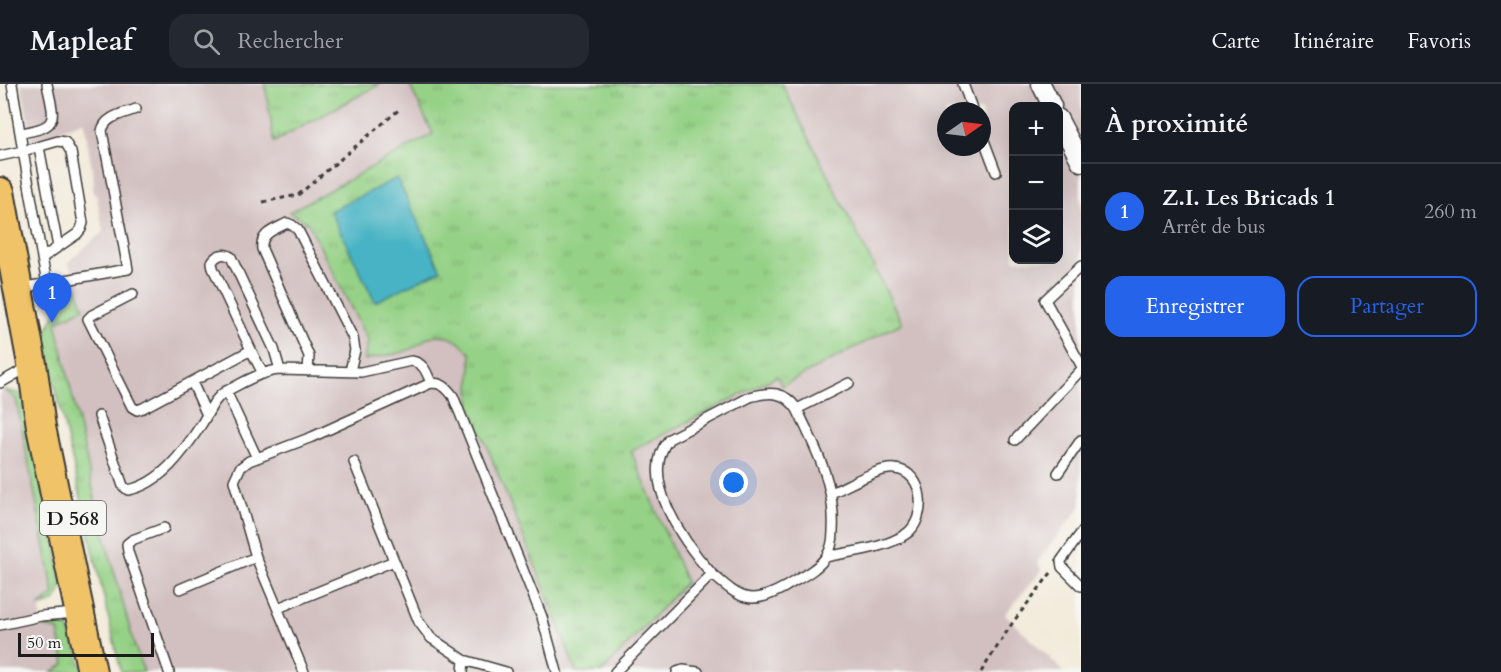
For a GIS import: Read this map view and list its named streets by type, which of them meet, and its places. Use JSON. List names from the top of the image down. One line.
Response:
{"streets":{"main road":["D 568"]},"scale_bar":"50 m","north":"right","page":{"header":"Mapleaf","search":"Rechercher","nav":["Carte","Itinéraire","Favoris"],"heading":"À proximité","map_buttons":["+","−"],"list":[{"mark":"1","name":"Z.I. Les Bricads 1","note":"Arrêt de bus","value":"260 m"}],"buttons":["Enregistrer","Partager"],"pins":"1","scale":"50 m"}}
